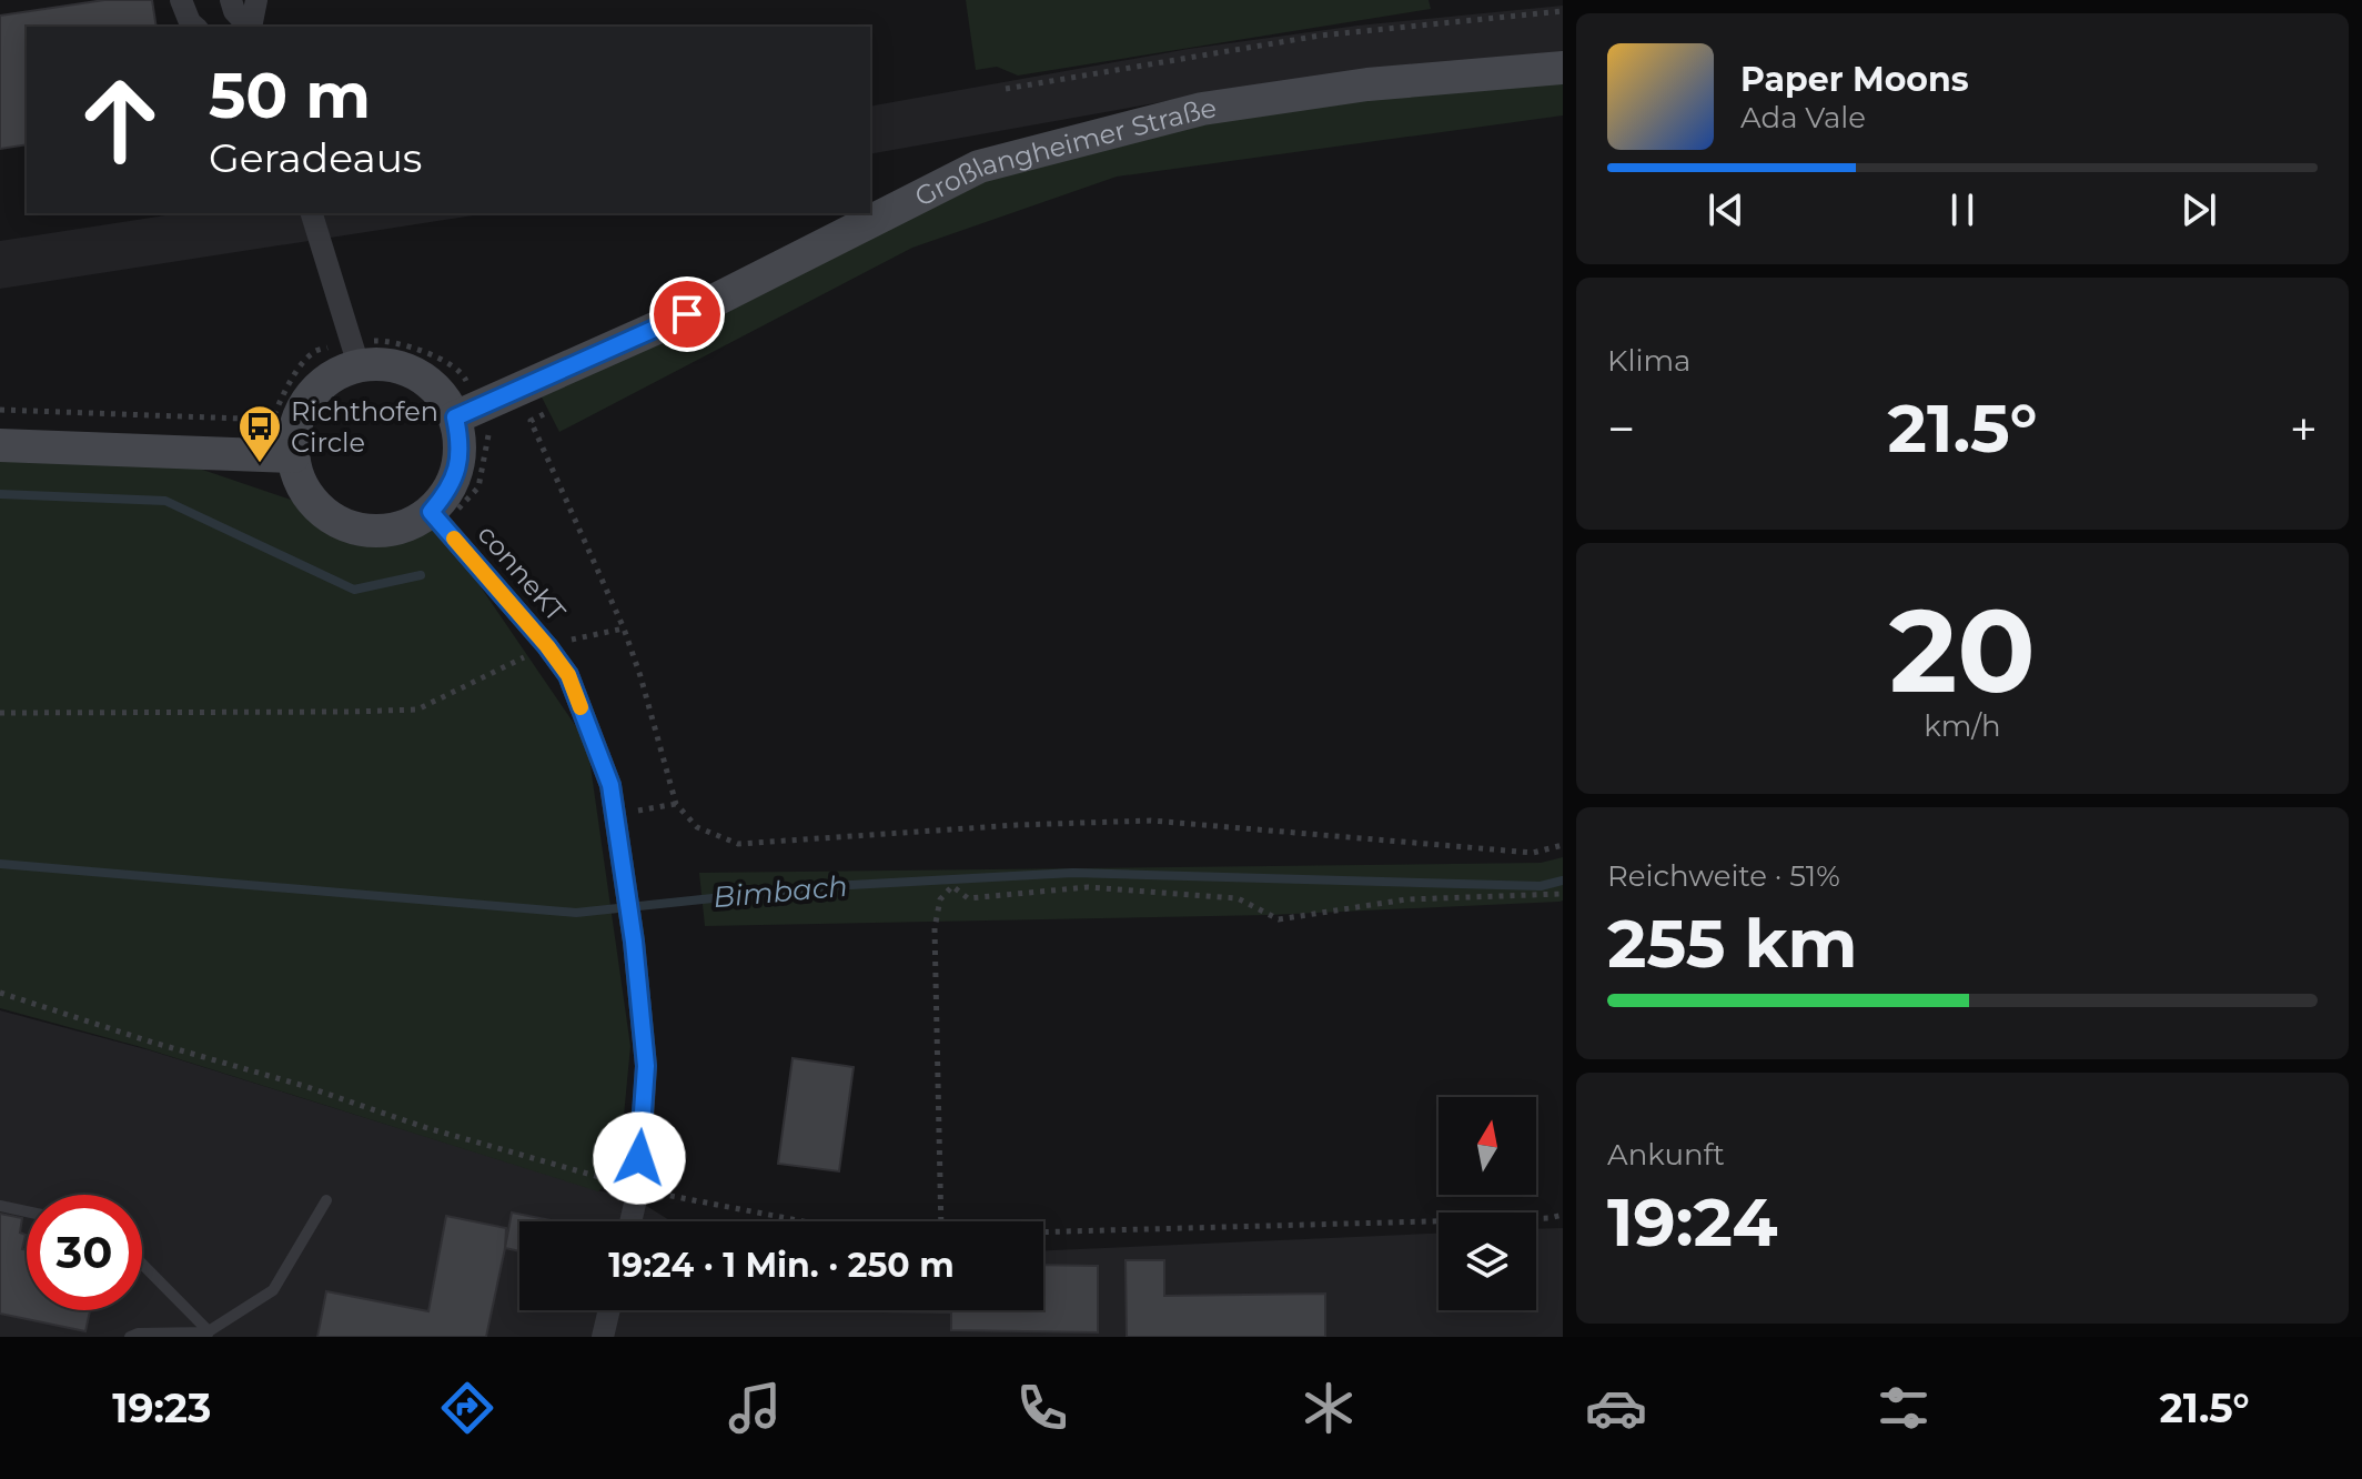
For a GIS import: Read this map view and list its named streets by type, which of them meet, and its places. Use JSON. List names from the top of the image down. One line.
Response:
{"streets":{"main road":["Großlangheimer Straße"],"street":["conneKT"]},"crossings":[["Großlangheimer Straße","conneKT"]],"water":["Bimbach"],"places":{"bus stop":["Richthofen Circle"]},"north":"top","page":{"turn":["50 m","Geradeaus"],"song":["Paper Moons","Ada Vale"],"tile":["Klima",["20","km/h"],["Reichweite · 51%","255 km"],["Ankunft","19:24"]],"heat":["−","21.5°","+"],"limit":"30","trip":"19:24 · 1 Min. · 250 m","tabs":["19:23","21.5°"]}}
